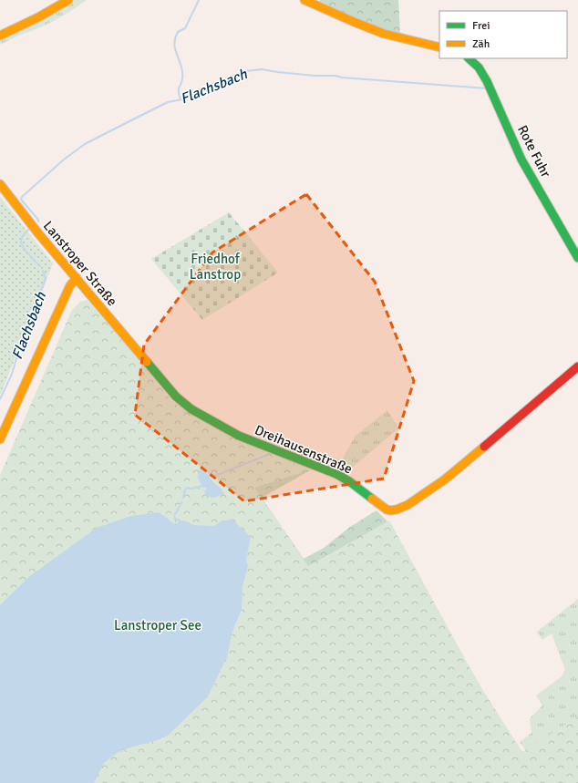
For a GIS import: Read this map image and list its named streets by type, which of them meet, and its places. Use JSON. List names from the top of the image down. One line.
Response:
{"streets":{"main road":["Rote Fuhr","Lanstroper Straße","Dreihausenstraße"]},"crossings":[["Lanstroper Straße","Dreihausenstraße"]],"water":["Flachsbach"],"parks":["Friedhof Lanstrop","Lanstroper See"],"legend":["Frei","Zäh"]}
